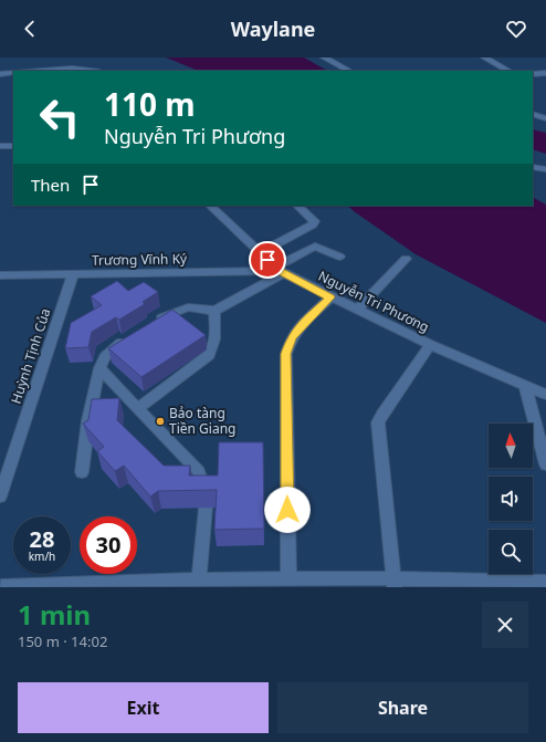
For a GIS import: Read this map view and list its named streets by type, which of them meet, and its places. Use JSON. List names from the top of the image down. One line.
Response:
{"streets":{"street":["Trương Vĩnh Ký","Nguyễn Tri Phương","Huỳnh Tịnh Của"]},"crossings":[["Trương Vĩnh Ký","Nguyễn Tri Phương"],["Trương Vĩnh Ký","Huỳnh Tịnh Của"]],"places":["Bảo tàng Tiền Giang"],"north":"top","page":{"header":"Waylane","turn":["110 m","Nguyễn Tri Phương"],"then":"Then","speed":"28 km/h","limit":"30","heading":["1 min","150 m · 14:02"],"buttons":["Exit","Share"]}}
